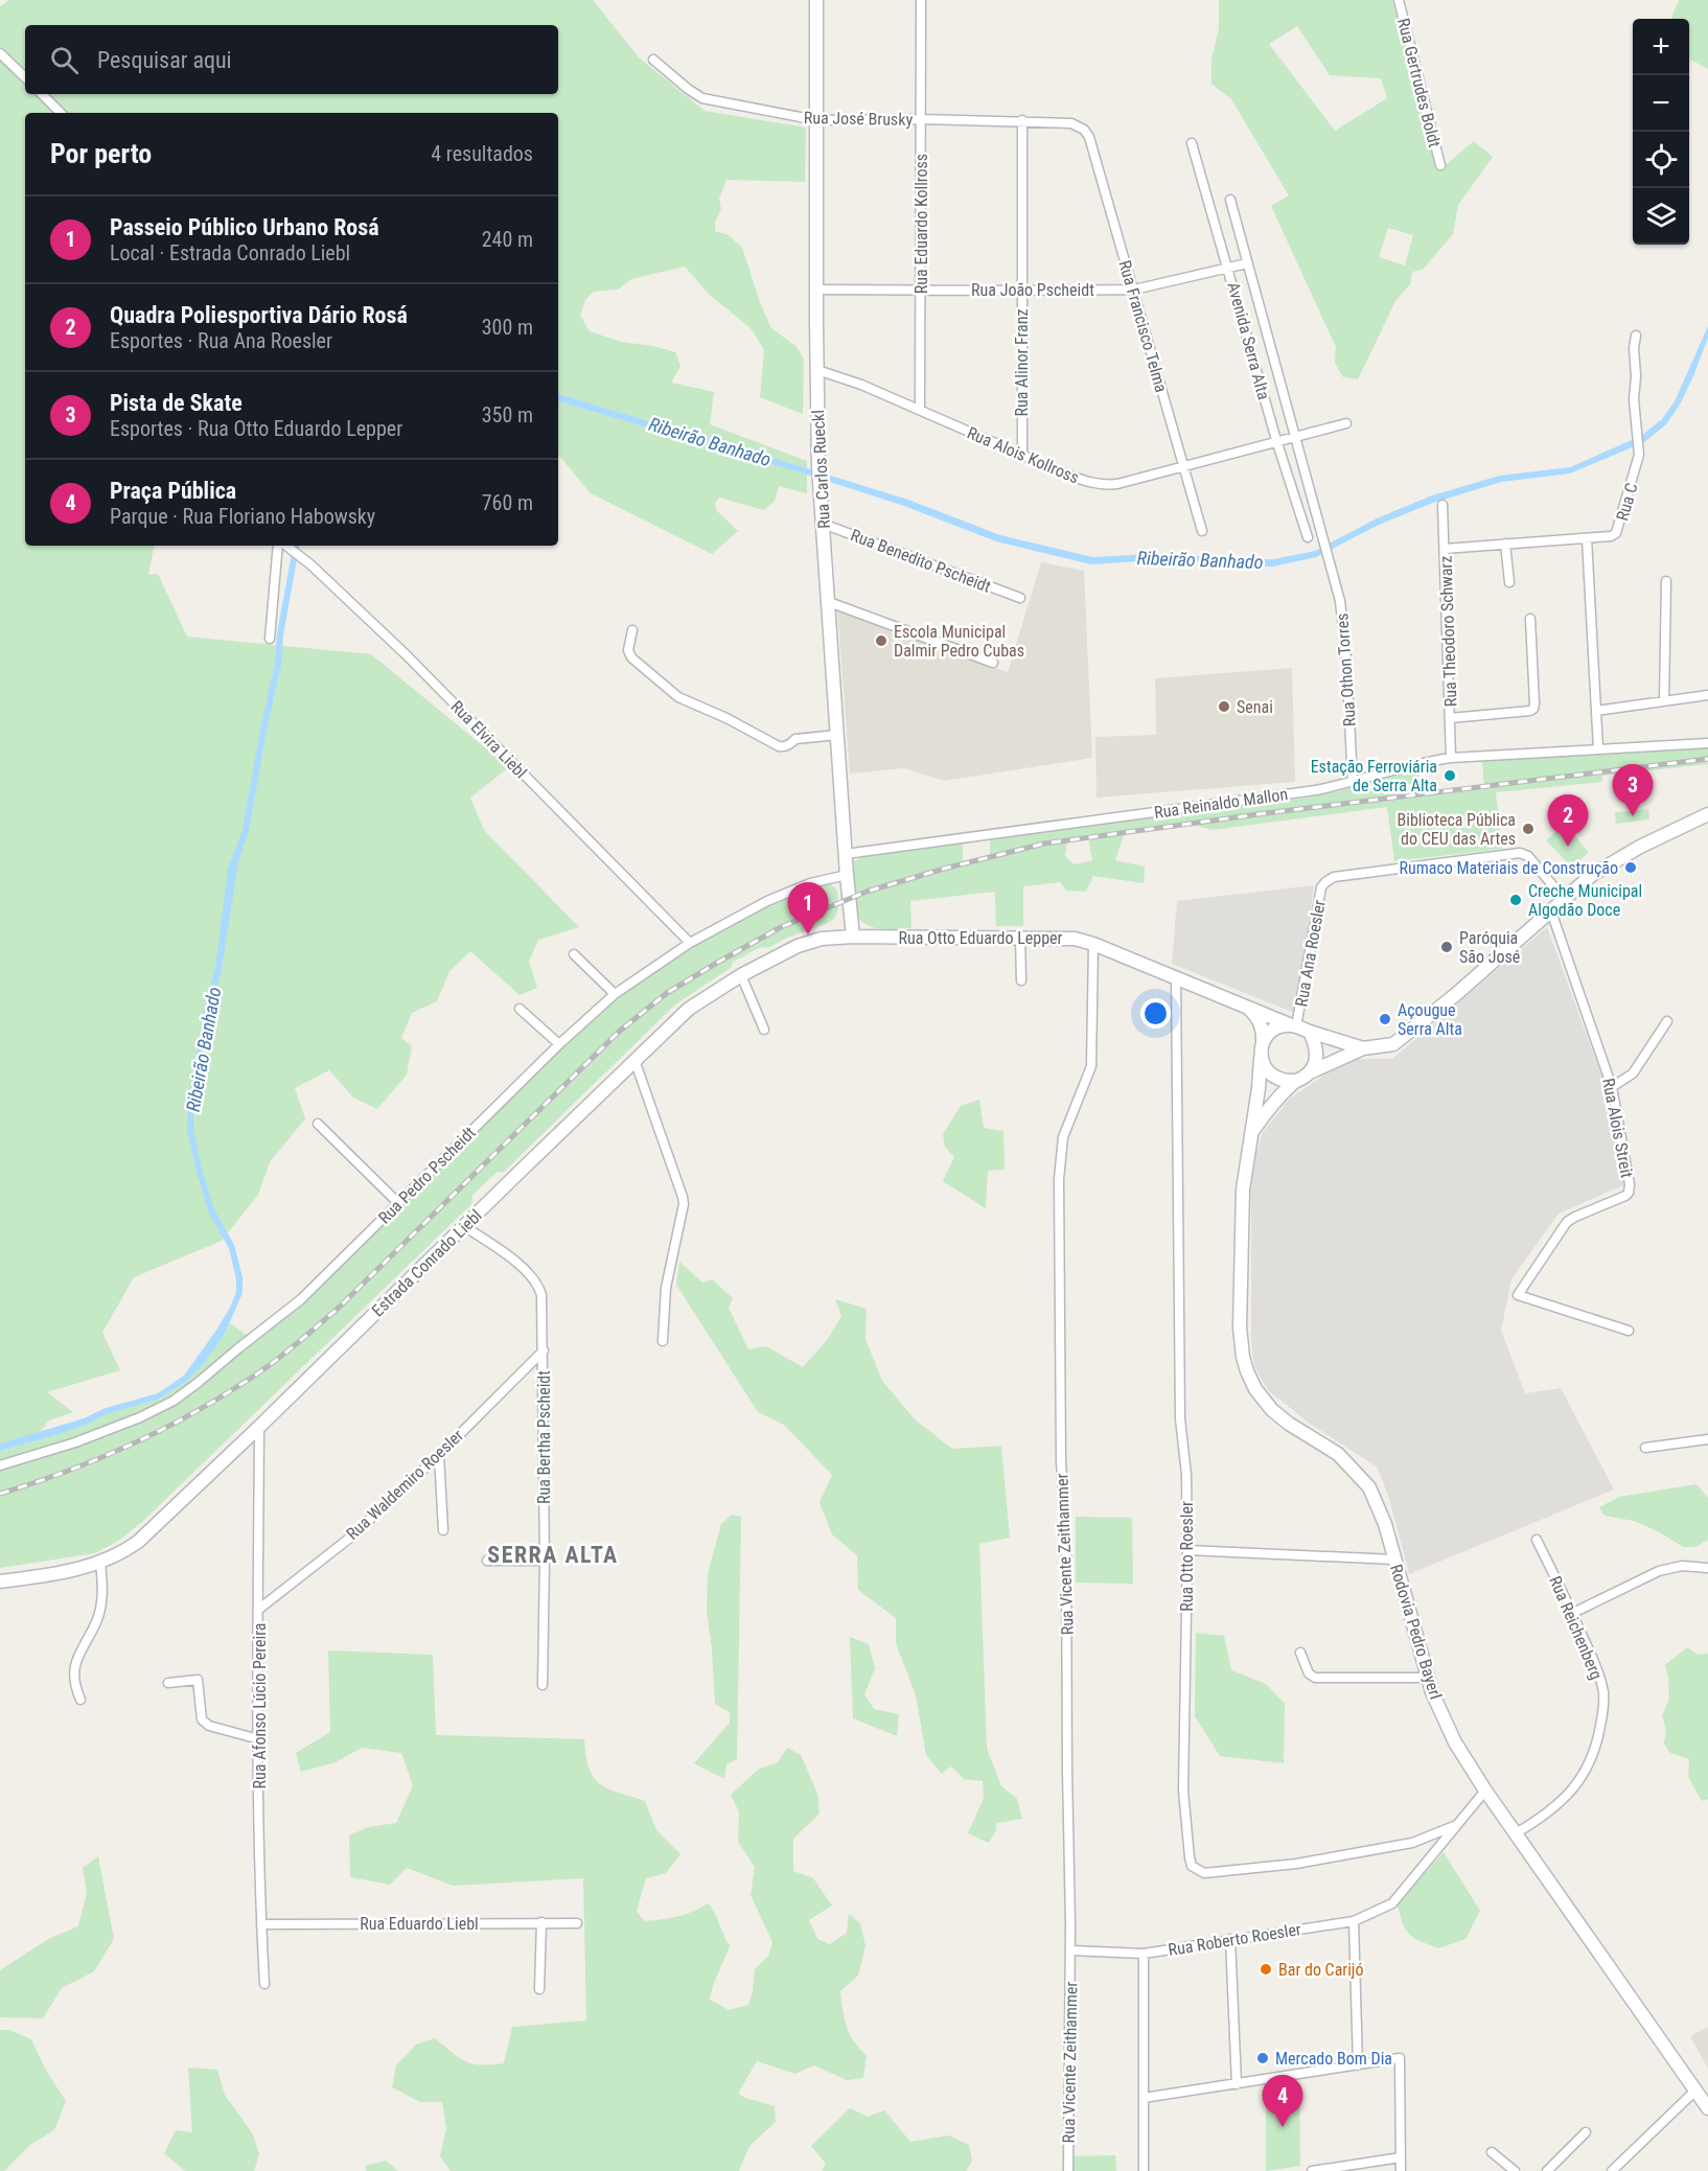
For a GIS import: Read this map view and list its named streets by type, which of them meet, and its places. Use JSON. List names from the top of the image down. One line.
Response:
{"streets":{"main road":["Rua Carlos Rueckl","Rua Otto Eduardo Lepper","Estrada Conrado Liebl","Rodovia Pedro Bayerl"],"street":["Rua Gertrudes Boldt","Rua José Brusky","Rua Eduardo Kollross","Rua João Pscheidt","Rua Francisco Telma","Avenida Serra Alta","Rua Alinor Franz","Rua Alois Kollross","Rua C","Rua Benedito Pscheidt","Rua Theodoro Schwarz","Rua Othon Torres","Rua Elvira Liebl","Rua Reinaldo Mallon","Rua Ana Roesler","Rua Alois Streit","Rua Pedro Pscheidt","Rua Bertha Pscheidt","Rua Waldemiro Roesler","Rua Vicente Zeithammer","Rua Otto Roesler","Rua Reichenberg","Rua Afonso Lúcio Pereira","Rua Eduardo Liebl","Rua Roberto Roesler"]},"crossings":[["Rua José Brusky","Rua Eduardo Kollross"],["Rua José Brusky","Rua Francisco Telma"],["Rua José Brusky","Rua Alinor Franz"],["Rua José Brusky","Rua Carlos Rueckl"],["Rua Eduardo Kollross","Rua João Pscheidt"],["Rua Eduardo Kollross","Rua Alois Kollross"],["Rua João Pscheidt","Rua Francisco Telma"],["Rua João Pscheidt","Avenida Serra Alta"],["Rua João Pscheidt","Rua Alinor Franz"],["Rua João Pscheidt","Rua Carlos Rueckl"],["Rua Francisco Telma","Rua Alois Kollross"],["Avenida Serra Alta","Rua Alois Kollross"],["Avenida Serra Alta","Rua Othon Torres"],["Rua Alinor Franz","Rua Alois Kollross"],["Rua Alois Kollross","Rua Carlos Rueckl"],["Rua Carlos Rueckl","Rua Benedito Pscheidt"],["Rua Carlos Rueckl","Rua Reinaldo Mallon"],["Rua Carlos Rueckl","Rua Otto Eduardo Lepper"],["Rua Carlos Rueckl","Rua Pedro Pscheidt"],["Rua Carlos Rueckl","Estrada Conrado Liebl"],["Rua C","Rua Theodoro Schwarz"],["Rua Theodoro Schwarz","Rua Reinaldo Mallon"],["Rua Othon Torres","Rua Reinaldo Mallon"],["Rua Elvira Liebl","Rua Pedro Pscheidt"],["Rua Otto Eduardo Lepper","Rua Ana Roesler"],["Rua Otto Eduardo Lepper","Rua Alois Streit"],["Rua Otto Eduardo Lepper","Estrada Conrado Liebl"],["Rua Otto Eduardo Lepper","Rua Vicente Zeithammer"],["Rua Otto Eduardo Lepper","Rua Otto Roesler"],["Rua Otto Eduardo Lepper","Rodovia Pedro Bayerl"],["Rua Ana Roesler","Rodovia Pedro Bayerl"],["Estrada Conrado Liebl","Rua Bertha Pscheidt"],["Estrada Conrado Liebl","Rua Afonso Lúcio Pereira"],["Rua Bertha Pscheidt","Rua Waldemiro Roesler"],["Rua Waldemiro Roesler","Rua Afonso Lúcio Pereira"],["Rua Otto Roesler","Rua Roberto Roesler"],["Rua Reichenberg","Rodovia Pedro Bayerl"],["Rodovia Pedro Bayerl","Rua Roberto Roesler"],["Rua Afonso Lúcio Pereira","Rua Eduardo Liebl"]],"districts":["SERRA ALTA"],"water":["Ribeirão Banhado"],"places":["Escola Municipal Dalmir Pedro Cubas","Senai","Estação Ferroviária de Serra Alta","Biblioteca Pública do CEU das Artes","Rumaco Materiais de Construção","Creche Municipal Algodão Doce","Paróquia São José","Açougue Serra Alta","Bar do Carijó","Mercado Bom Dia"],"page":{"map_buttons":["+","−"],"search":"Pesquisar aqui","heading":["Por perto","4 resultados"],"list":[{"mark":"1","name":"Passeio Público Urbano Rosá","note":"Local · Estrada Conrado Liebl","value":"240 m"},{"mark":"2","name":"Quadra Poliesportiva Dário Rosá","note":"Esportes · Rua Ana Roesler","value":"300 m"},{"mark":"3","name":"Pista de Skate","note":"Esportes · Rua Otto Eduardo Lepper","value":"350 m"},{"mark":"4","name":"Praça Pública","note":"Parque · Rua Floriano Habowsky","value":"760 m"}],"pins":["3","2","1","4"]}}
